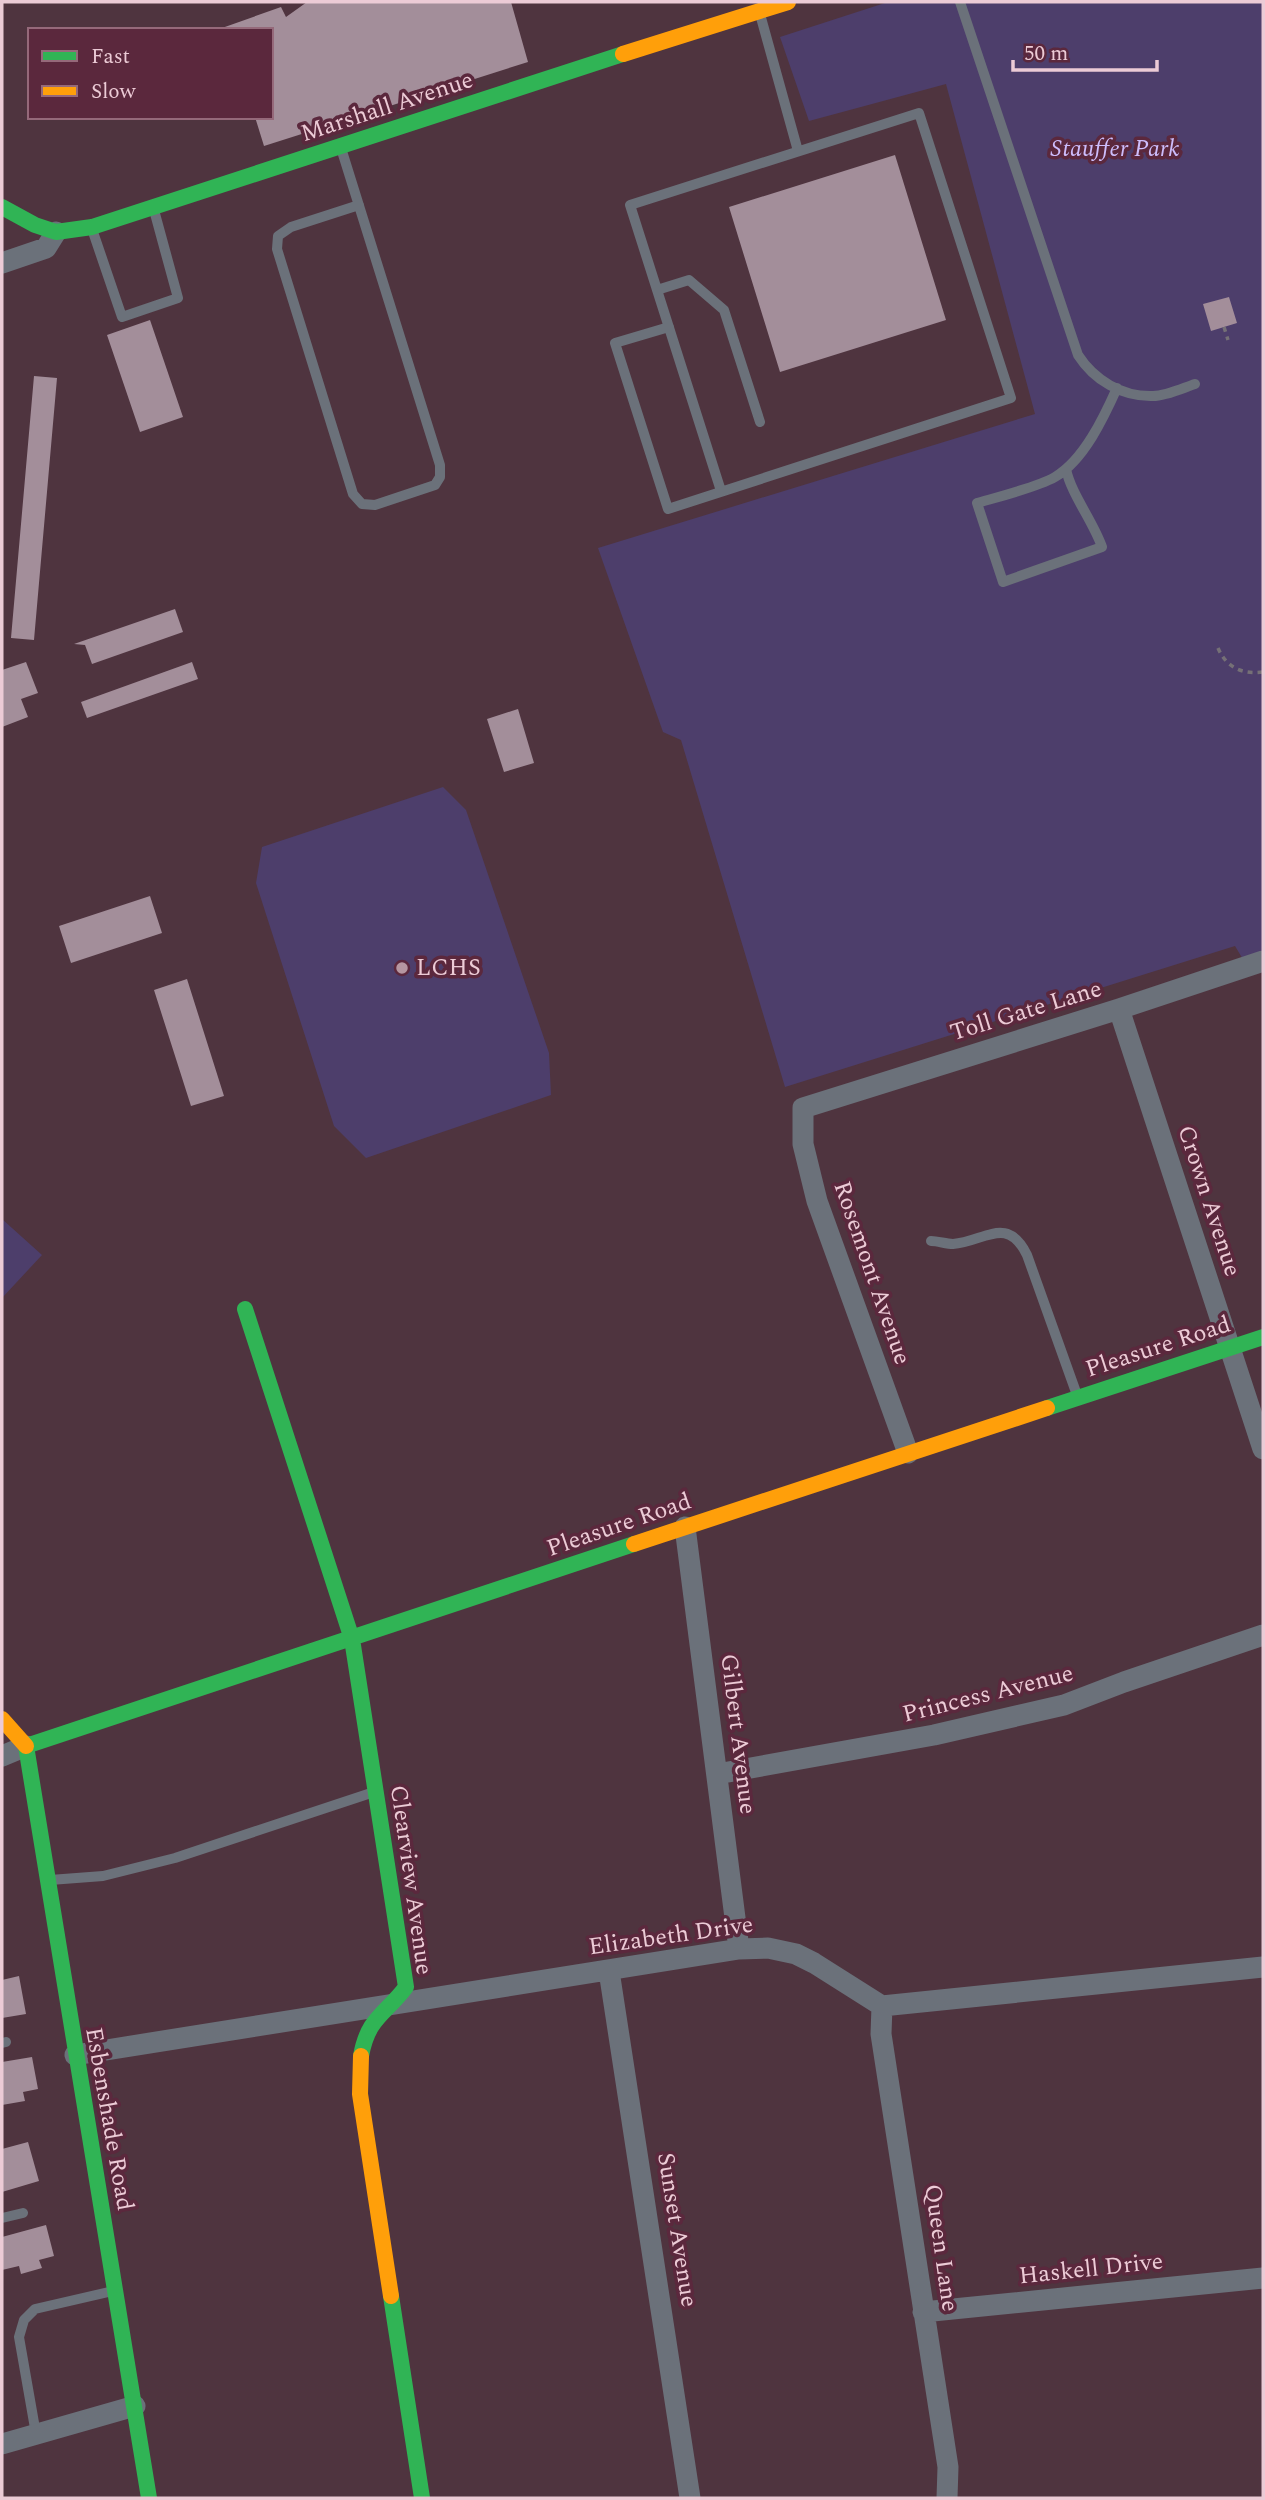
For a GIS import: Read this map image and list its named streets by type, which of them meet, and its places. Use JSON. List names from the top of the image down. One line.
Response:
{"streets":{"street":["Marshall Avenue","Toll Gate Lane","Crown Avenue","Rosemont Avenue","Pleasure Road","Princess Avenue","Gilbert Avenue","Clearview Avenue","Elizabeth Drive","Esbenshade Road","Sunset Avenue","Queen Lane","Haskell Drive"]},"crossings":[["Toll Gate Lane","Crown Avenue"],["Toll Gate Lane","Rosemont Avenue"],["Crown Avenue","Pleasure Road"],["Rosemont Avenue","Pleasure Road"],["Pleasure Road","Gilbert Avenue"],["Pleasure Road","Clearview Avenue"],["Pleasure Road","Esbenshade Road"],["Princess Avenue","Gilbert Avenue"],["Gilbert Avenue","Elizabeth Drive"],["Clearview Avenue","Elizabeth Drive"],["Elizabeth Drive","Esbenshade Road"],["Elizabeth Drive","Sunset Avenue"],["Elizabeth Drive","Queen Lane"],["Queen Lane","Haskell Drive"]],"parks":["Stauffer Park"],"places":["LCHS"],"legend":["Fast","Slow"],"scale_bar":"50 m"}
